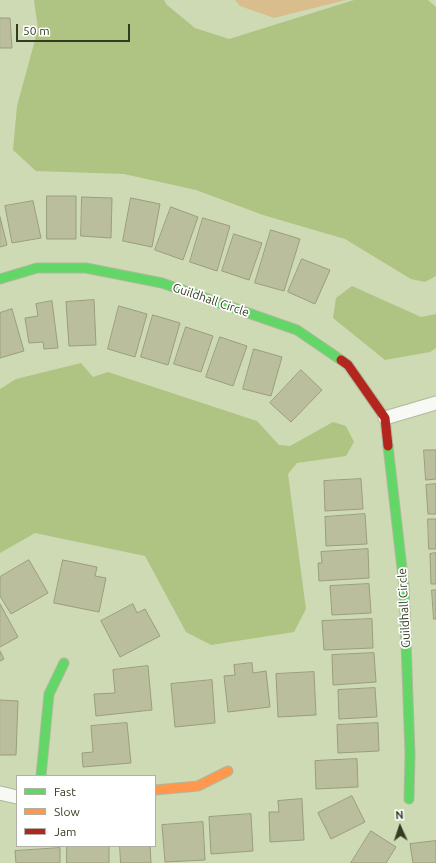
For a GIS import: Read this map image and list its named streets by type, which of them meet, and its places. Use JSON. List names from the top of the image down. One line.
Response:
{"streets":{"street":["Guildhall Circle"]},"legend":["Fast","Slow","Jam"],"scale_bar":"50 m","north":"top"}
